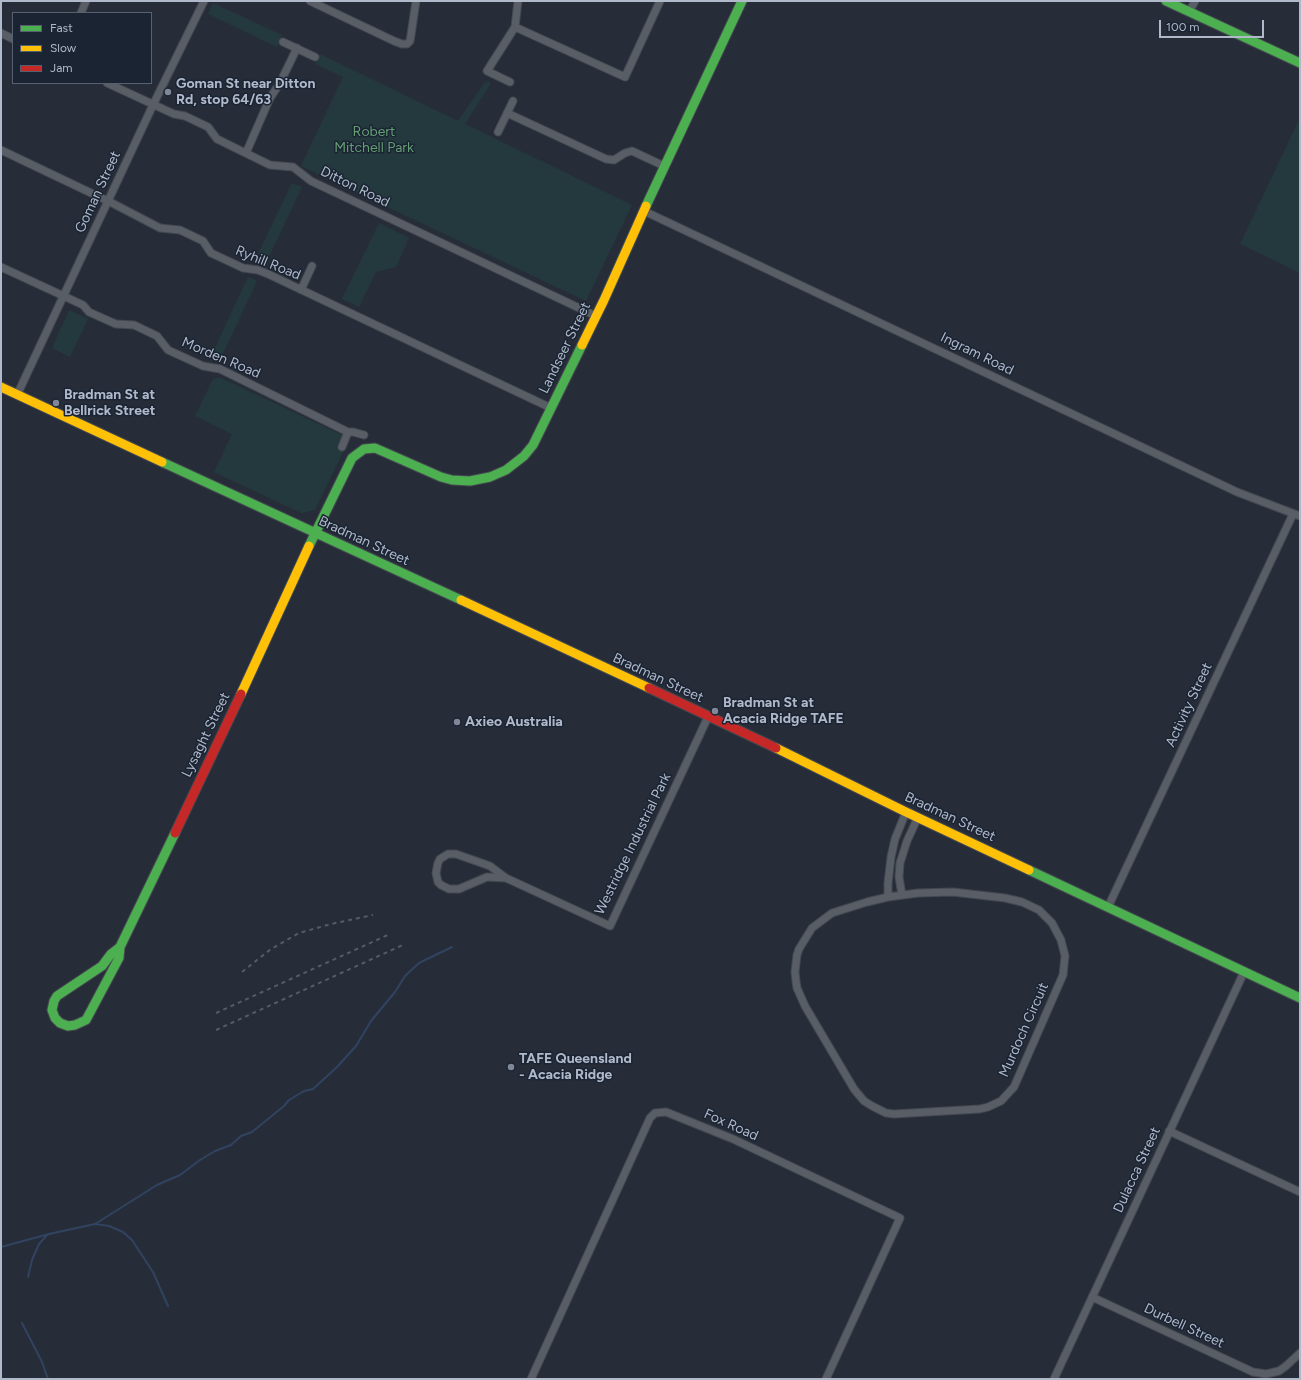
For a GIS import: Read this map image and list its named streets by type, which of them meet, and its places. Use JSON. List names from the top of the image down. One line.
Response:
{"streets":{"street":["Ditton Road","Goman Street","Ryhill Road","Landseer Street","Ingram Road","Morden Road","Bradman Street","Activity Street","Lysaght Street","Westridge Industrial Park","Murdoch Circuit","Fox Road","Dulacca Street","Durbell Street"]},"crossings":[["Ditton Road","Goman Street"],["Ditton Road","Landseer Street"],["Goman Street","Ryhill Road"],["Goman Street","Morden Road"],["Goman Street","Bradman Street"],["Ryhill Road","Landseer Street"],["Landseer Street","Ingram Road"],["Landseer Street","Bradman Street"],["Landseer Street","Lysaght Street"],["Ingram Road","Activity Street"],["Bradman Street","Activity Street"],["Bradman Street","Lysaght Street"],["Bradman Street","Westridge Industrial Park"],["Bradman Street","Dulacca Street"],["Dulacca Street","Durbell Street"]],"parks":["Robert Mitchell Park"],"places":["Goman St near Ditton Rd, stop 64/63","Bradman St at Bellrick Street","Bradman St at Acacia Ridge TAFE","Axieo Australia","TAFE Queensland - Acacia Ridge"],"legend":["Fast","Slow","Jam"],"scale_bar":"100 m"}
